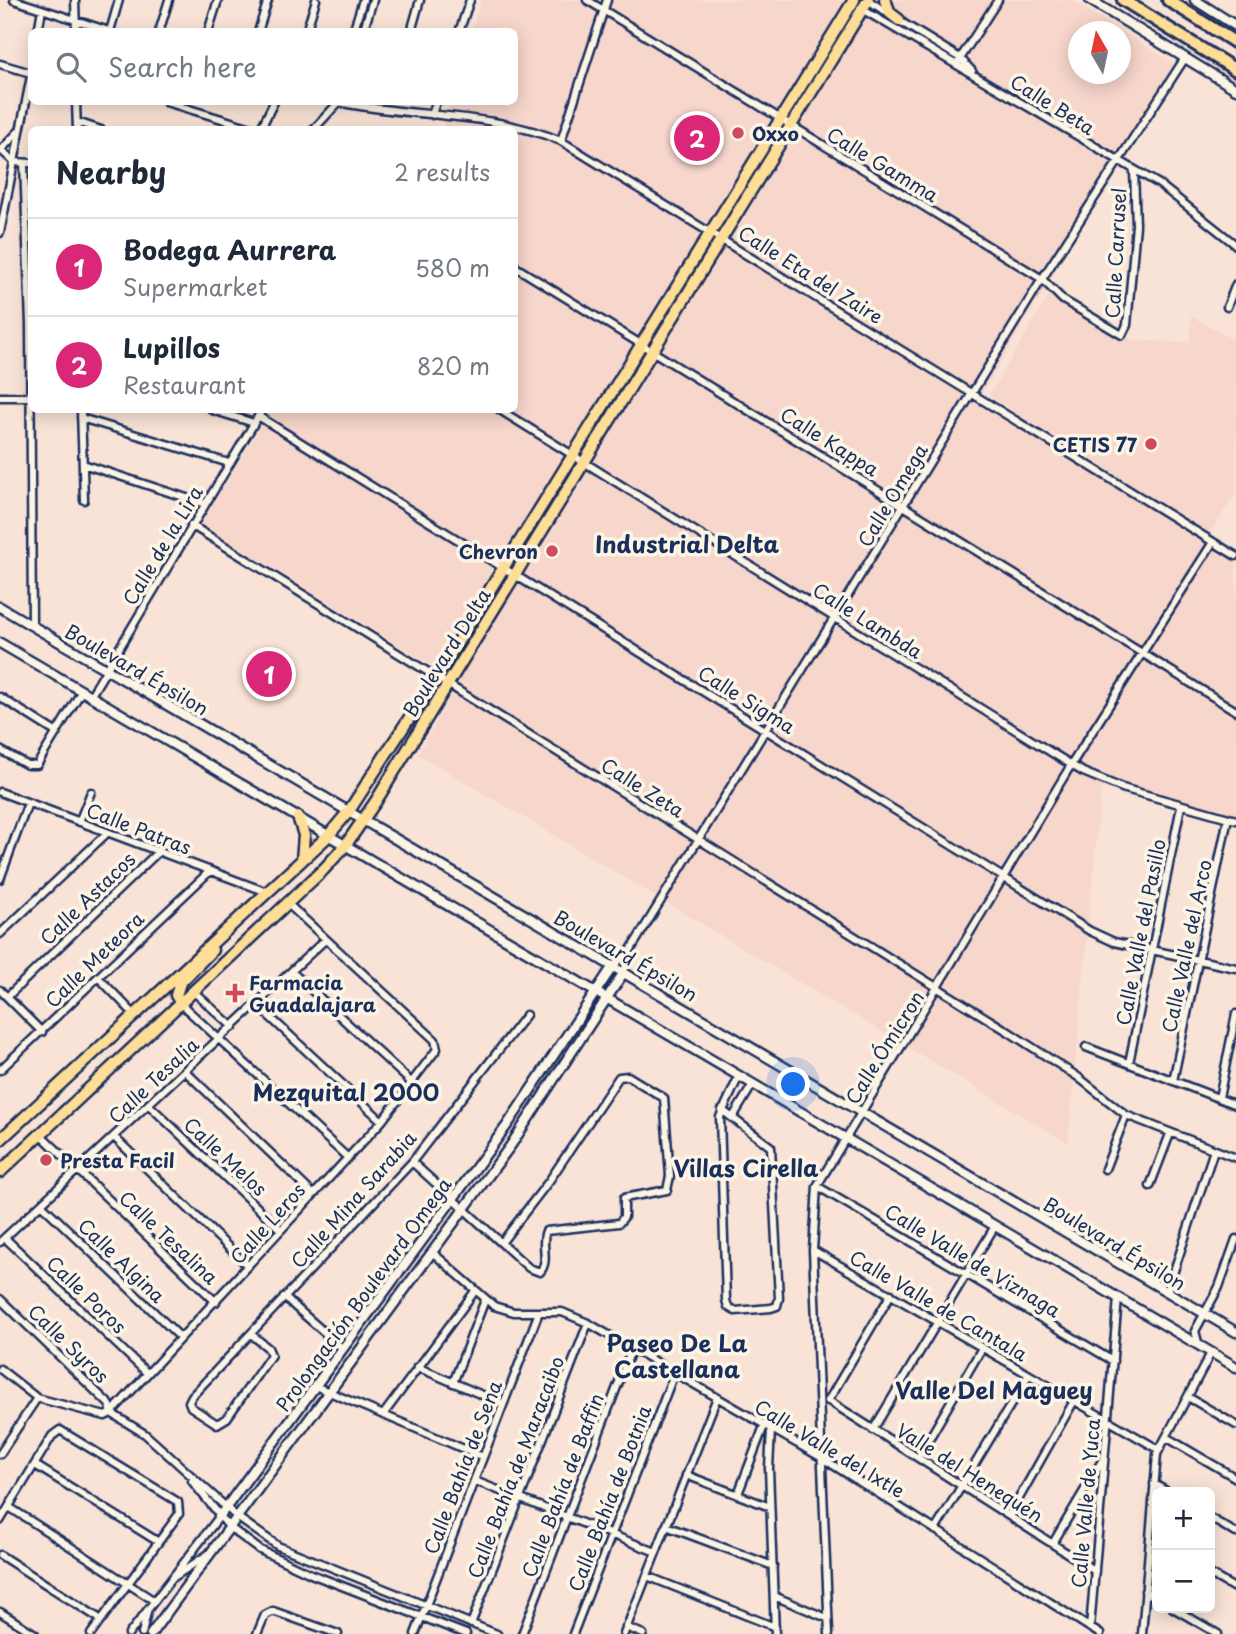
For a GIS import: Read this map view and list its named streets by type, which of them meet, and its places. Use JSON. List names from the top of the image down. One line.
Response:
{"streets":{"main road":["Boulevard Delta"],"street":["Calle Beta","Calle Gamma","Calle Carrusel","Calle Eta del Zaire","Calle Kappa","Calle Omega","Calle de la Lira","Calle Lambda","Boulevard Épsilon","Calle Sigma","Calle Zeta","Calle Patras","Calle Astacos","Calle Valle del Pasillo","Calle Valle del Arco","Calle Meteora","Calle Ómicron","Calle Tesalia","Calle Melos","Calle Mina Sarabia","Calle Leros","Calle Tesalina","Calle Algina","Calle Valle de Viznaga","Calle Poros","Prolongación Boulevard Omega","Calle Valle de Cantala","Calle Syros","Calle Valle del Ixtle","Calle Bahía de Sena","Calle Bahía de Maracaibo","Valle del Henequén","Calle Bahía de Baffin","Calle Bahía de Botnia","Calle Valle de Yuca"]},"crossings":[["Calle Beta","Calle Carrusel"],["Calle Beta","Calle Omega"],["Calle Beta","Boulevard Delta"],["Calle Gamma","Calle Carrusel"],["Calle Gamma","Calle Omega"],["Calle Gamma","Boulevard Delta"],["Calle Eta del Zaire","Calle Omega"],["Calle Eta del Zaire","Boulevard Delta"],["Calle Eta del Zaire","Calle Ómicron"],["Calle Kappa","Calle Omega"],["Calle Kappa","Boulevard Delta"],["Calle Kappa","Calle Ómicron"],["Calle Omega","Calle Lambda"],["Calle Omega","Boulevard Épsilon"],["Calle Omega","Calle Sigma"],["Calle Omega","Calle Zeta"],["Calle Omega","Prolongación Boulevard Omega"],["Calle de la Lira","Boulevard Épsilon"],["Calle de la Lira","Calle Sigma"],["Calle de la Lira","Calle Zeta"],["Calle Lambda","Boulevard Delta"],["Calle Lambda","Calle Valle del Pasillo"],["Calle Lambda","Calle Valle del Arco"],["Calle Lambda","Calle Ómicron"],["Boulevard Delta","Boulevard Épsilon"],["Boulevard Delta","Calle Sigma"],["Boulevard Delta","Calle Zeta"],["Boulevard Delta","Calle Patras"],["Boulevard Delta","Calle Tesalina"],["Boulevard Épsilon","Calle Ómicron"],["Boulevard Épsilon","Prolongación Boulevard Omega"],["Calle Sigma","Calle Valle del Pasillo"],["Calle Sigma","Calle Valle del Arco"],["Calle Sigma","Calle Ómicron"],["Calle Zeta","Calle Ómicron"],["Calle Patras","Calle Astacos"],["Calle Patras","Calle Meteora"],["Calle Ómicron","Calle Valle de Viznaga"],["Calle Ómicron","Calle Valle de Cantala"],["Calle Ómicron","Calle Valle del Ixtle"],["Calle Tesalia","Calle Melos"],["Calle Tesalia","Calle Leros"],["Calle Tesalia","Calle Tesalina"],["Calle Tesalia","Calle Algina"],["Calle Tesalia","Calle Poros"],["Calle Melos","Calle Leros"],["Calle Leros","Calle Tesalina"],["Calle Leros","Calle Algina"],["Calle Leros","Calle Poros"],["Calle Leros","Calle Syros"],["Calle Valle de Viznaga","Calle Valle de Yuca"],["Prolongación Boulevard Omega","Calle Valle del Ixtle"],["Calle Valle de Cantala","Calle Valle de Yuca"],["Calle Valle del Ixtle","Calle Bahía de Sena"],["Calle Valle del Ixtle","Calle Bahía de Maracaibo"],["Calle Valle del Ixtle","Calle Bahía de Baffin"],["Calle Valle del Ixtle","Calle Bahía de Botnia"],["Calle Valle del Ixtle","Calle Valle de Yuca"],["Valle del Henequén","Calle Valle de Yuca"]],"districts":["Industrial Delta","Mezquital 2000","Villas Cirella","Paseo De La Castellana","Valle Del Maguey"],"places":{"other":["Oxxo","CETIS 77","Chevron","Presta Facil"],"health":["Farmacia Guadalajara"]},"north":"top","page":{"search":"Search here","pins":["2","1"],"heading":["Nearby","2 results"],"list":[{"mark":"1","name":"Bodega Aurrera","note":"Supermarket","value":"580 m"},{"mark":"2","name":"Lupillos","note":"Restaurant","value":"820 m"}],"map_buttons":["+","−"]}}
